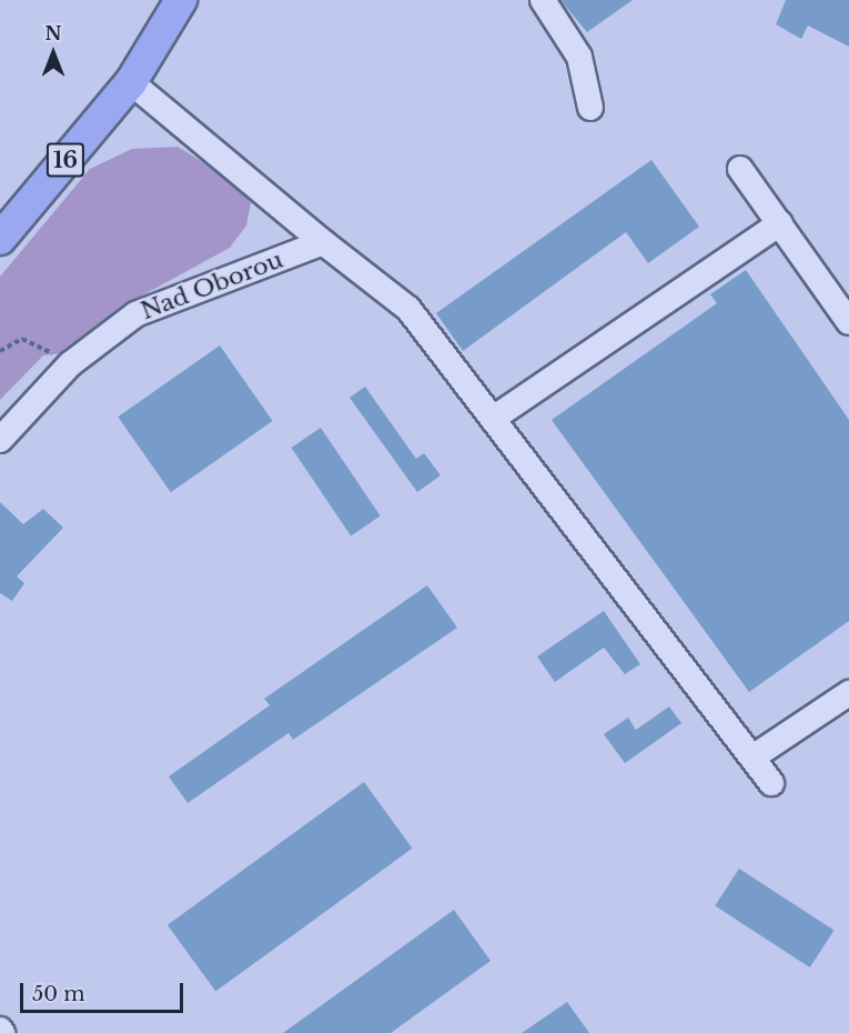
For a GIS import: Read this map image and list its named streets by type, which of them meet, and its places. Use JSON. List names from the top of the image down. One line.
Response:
{"streets":{"main road":["16"],"street":["Nad Oborou"]},"scale_bar":"50 m","north":"top"}
